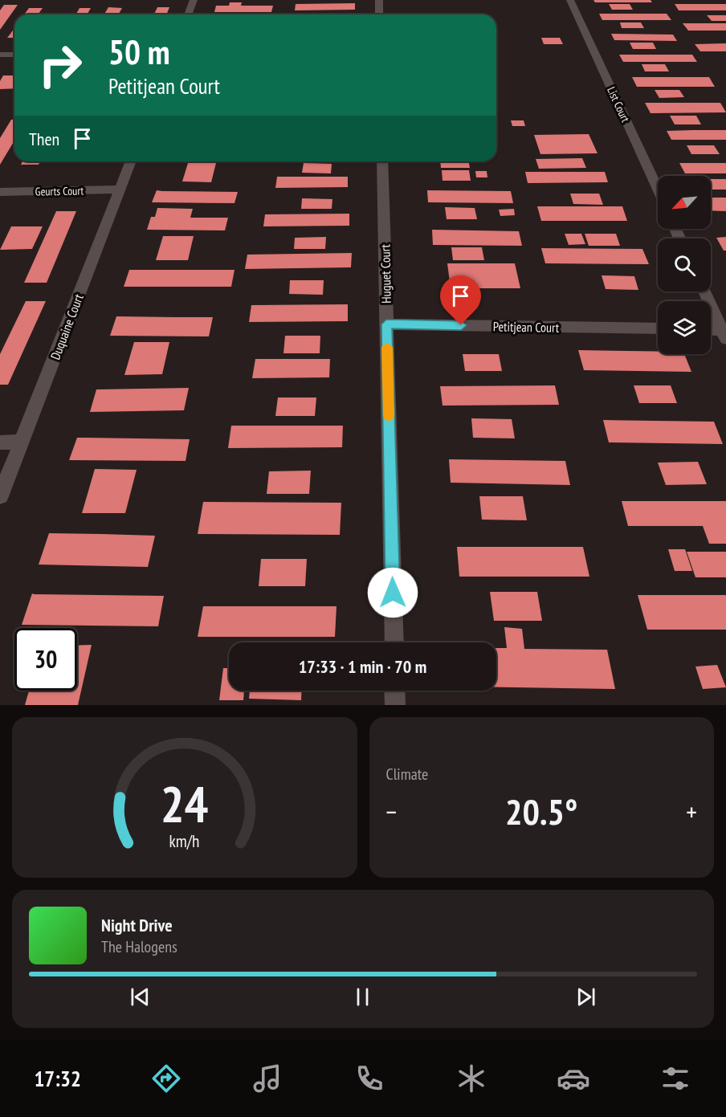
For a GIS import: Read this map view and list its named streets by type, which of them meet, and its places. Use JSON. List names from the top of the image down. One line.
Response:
{"streets":{"street":["List Court","Geurts Court","Huguet Court","Duquaine Court","Petitjean Court"]},"crossings":[["Geurts Court","Duquaine Court"],["Huguet Court","Petitjean Court"]],"north":"bottom left","page":{"turn":["50 m","Petitjean Court"],"then":"Then","limit":"30","trip":"17:33 · 1 min · 70 m","tile":"Climate","heat":["−","20.5°","+"],"song":["Night Drive","The Halogens"],"tabs":"17:32","gauge":["24","km/h"]}}
